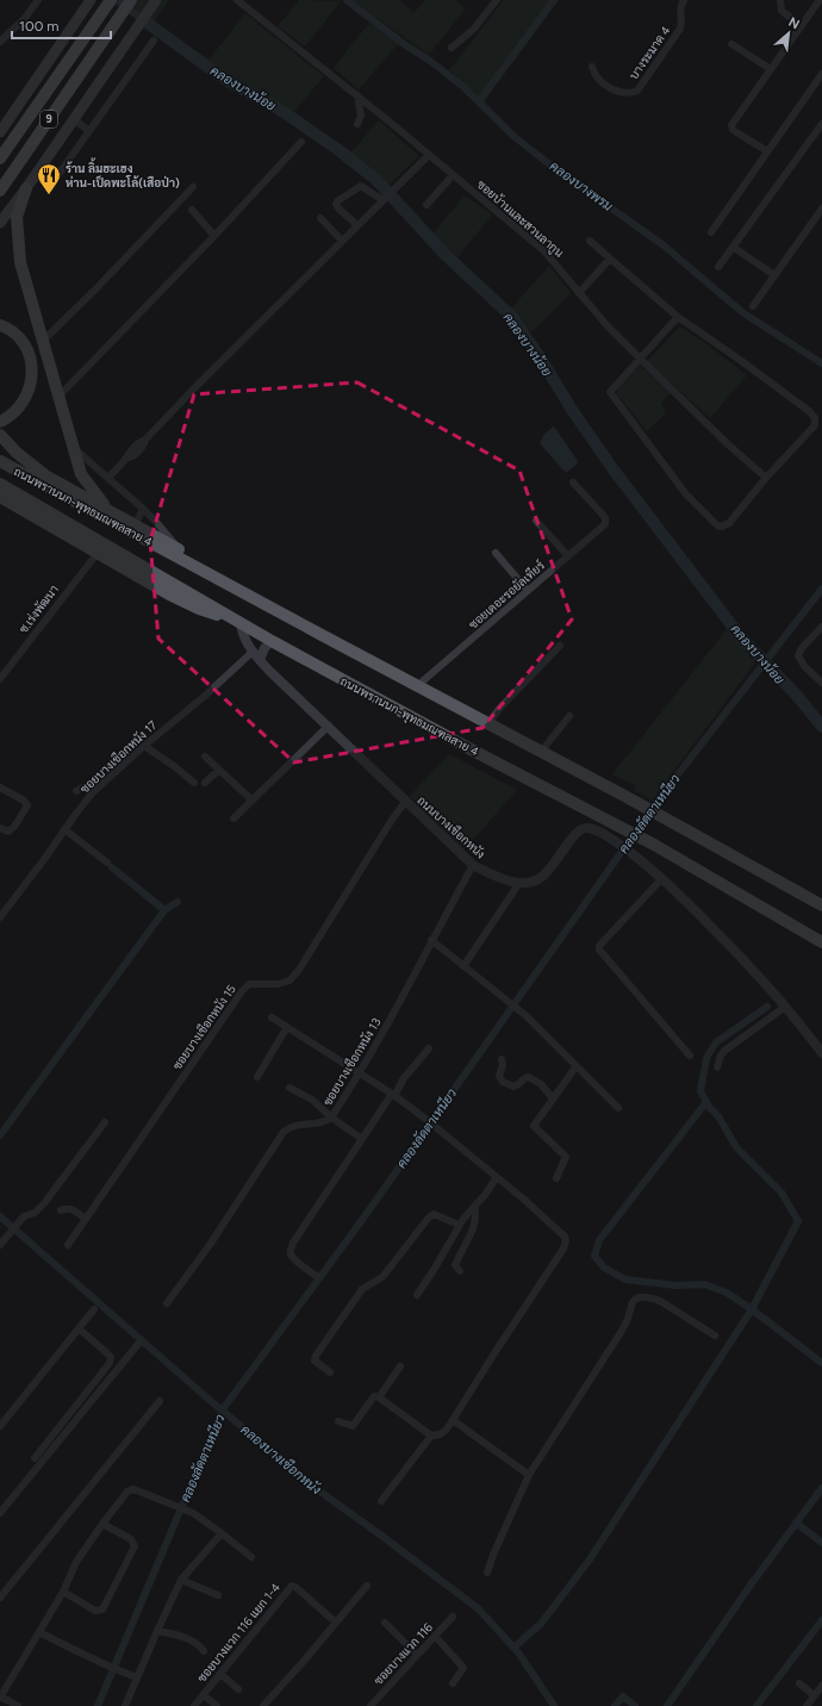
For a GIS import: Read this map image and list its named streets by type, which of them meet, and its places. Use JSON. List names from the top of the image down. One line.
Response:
{"streets":{"highway":["9"],"main road":["ถนนพรานนก-พุทธมณฑลสาย 4"],"street":["บางระมาด 4","ซอยบ้านและสวนลากูน","ซอยเดอะรอยัลเทียร์","ซ.เร่งพัฒนา","ซอยบางเชือกหนัง 17","ถนนบางเชือกหนัง","ซอยบางเชือกหนัง 15","ซอยบางเชือกหนัง 13","ซอยบางแวก 116 แยก 1-4","ซอยบางแวก 116"]},"crossings":[["ถนนพรานนก-พุทธมณฑลสาย 4","ซอยเดอะรอยัลเทียร์"],["ถนนพรานนก-พุทธมณฑลสาย 4","ถนนบางเชือกหนัง"],["ซอยบางเชือกหนัง 17","ถนนบางเชือกหนัง"],["ถนนบางเชือกหนัง","ซอยบางเชือกหนัง 15"],["ถนนบางเชือกหนัง","ซอยบางเชือกหนัง 13"]],"water":["คลองบางน้อย","คลองบางพรม","คลองลัดตาเหนียว","คลองบางเชือกหนัง"],"places":{"restaurant":["ร้าน ลิ้มฮะเฮง ห่าน-เป็ดพะโล้(เสือป่า)"]},"scale_bar":"100 m","north":"top right"}
